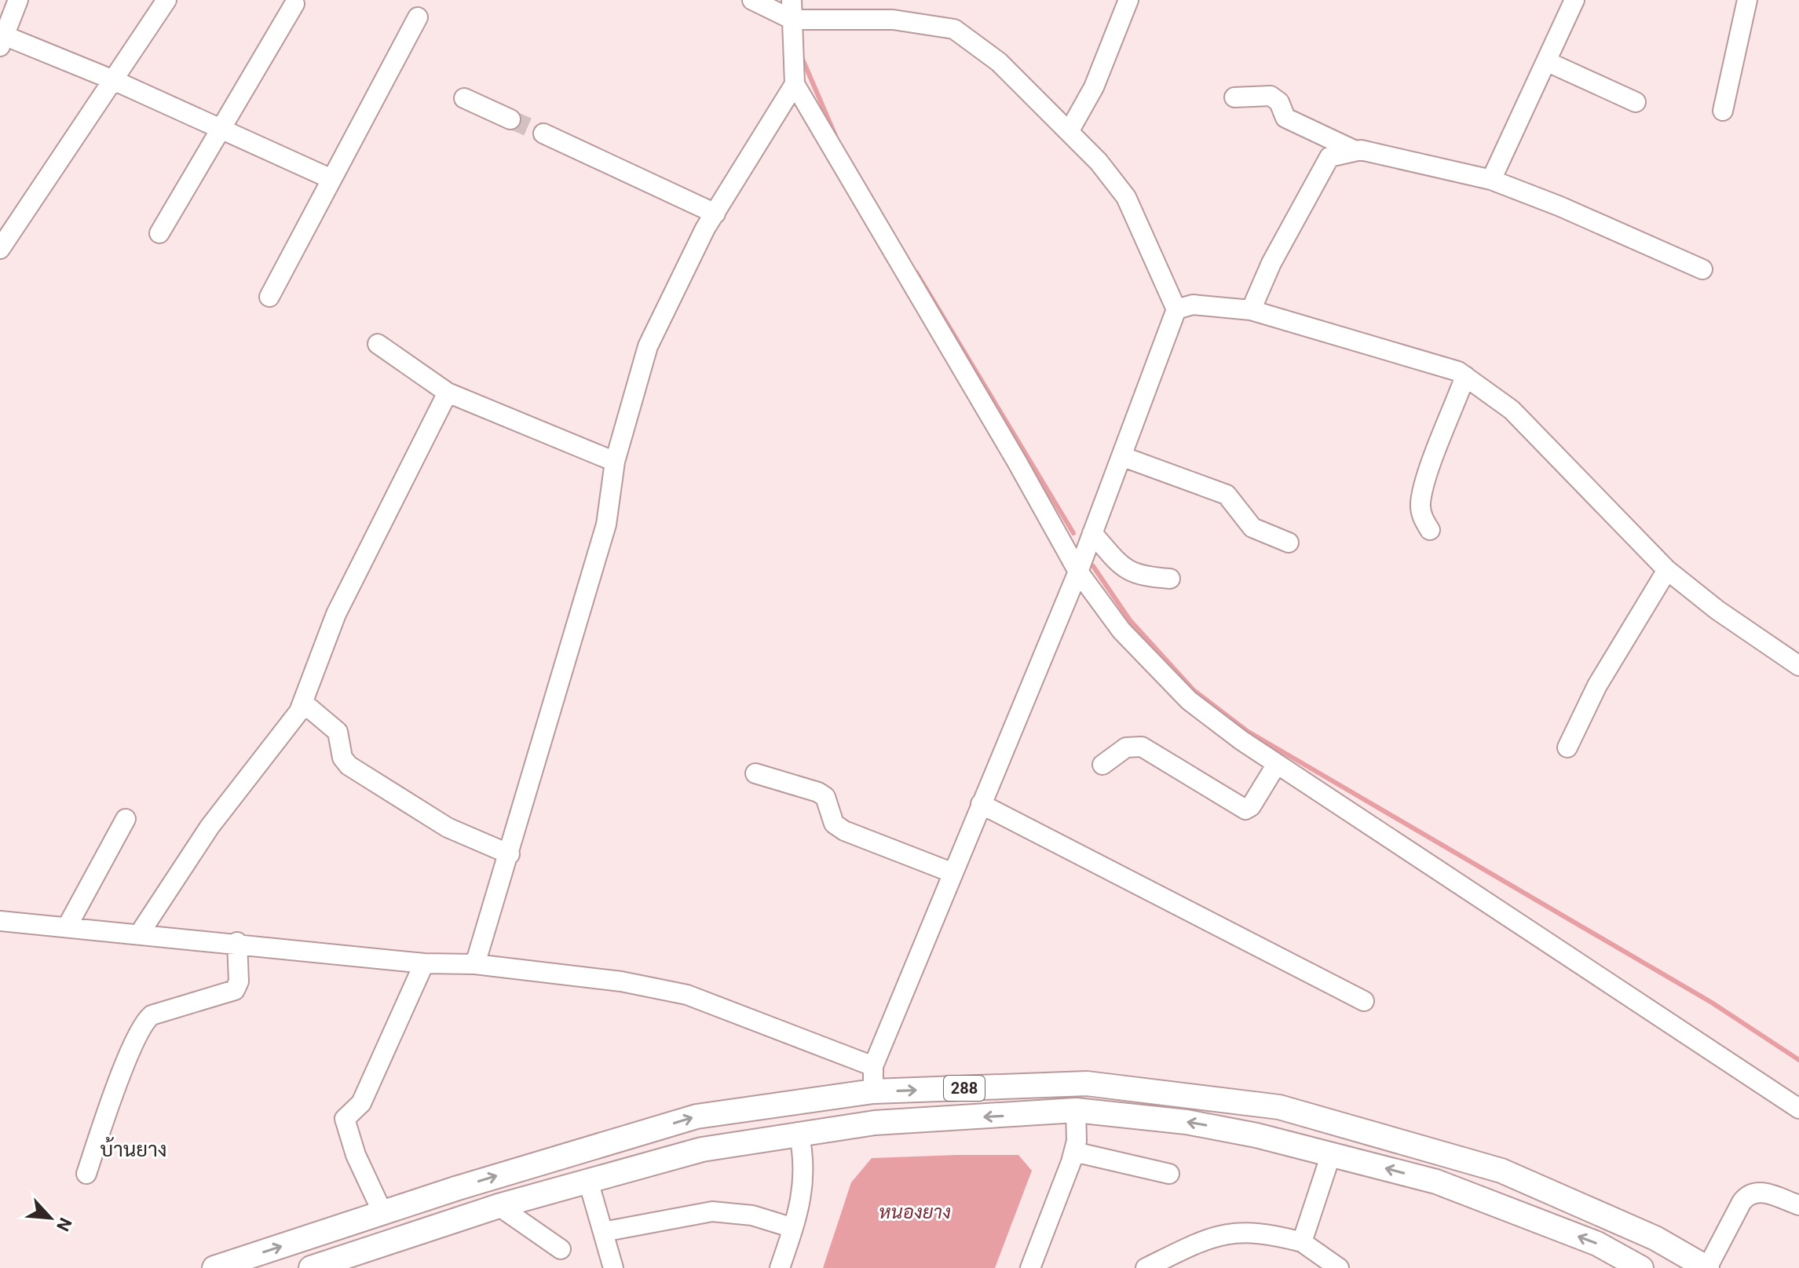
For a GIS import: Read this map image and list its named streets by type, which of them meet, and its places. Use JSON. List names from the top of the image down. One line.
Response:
{"streets":{"main road":["288"]},"districts":["บ้านยาง"],"water":["หนองยาง"],"north":"bottom right"}
